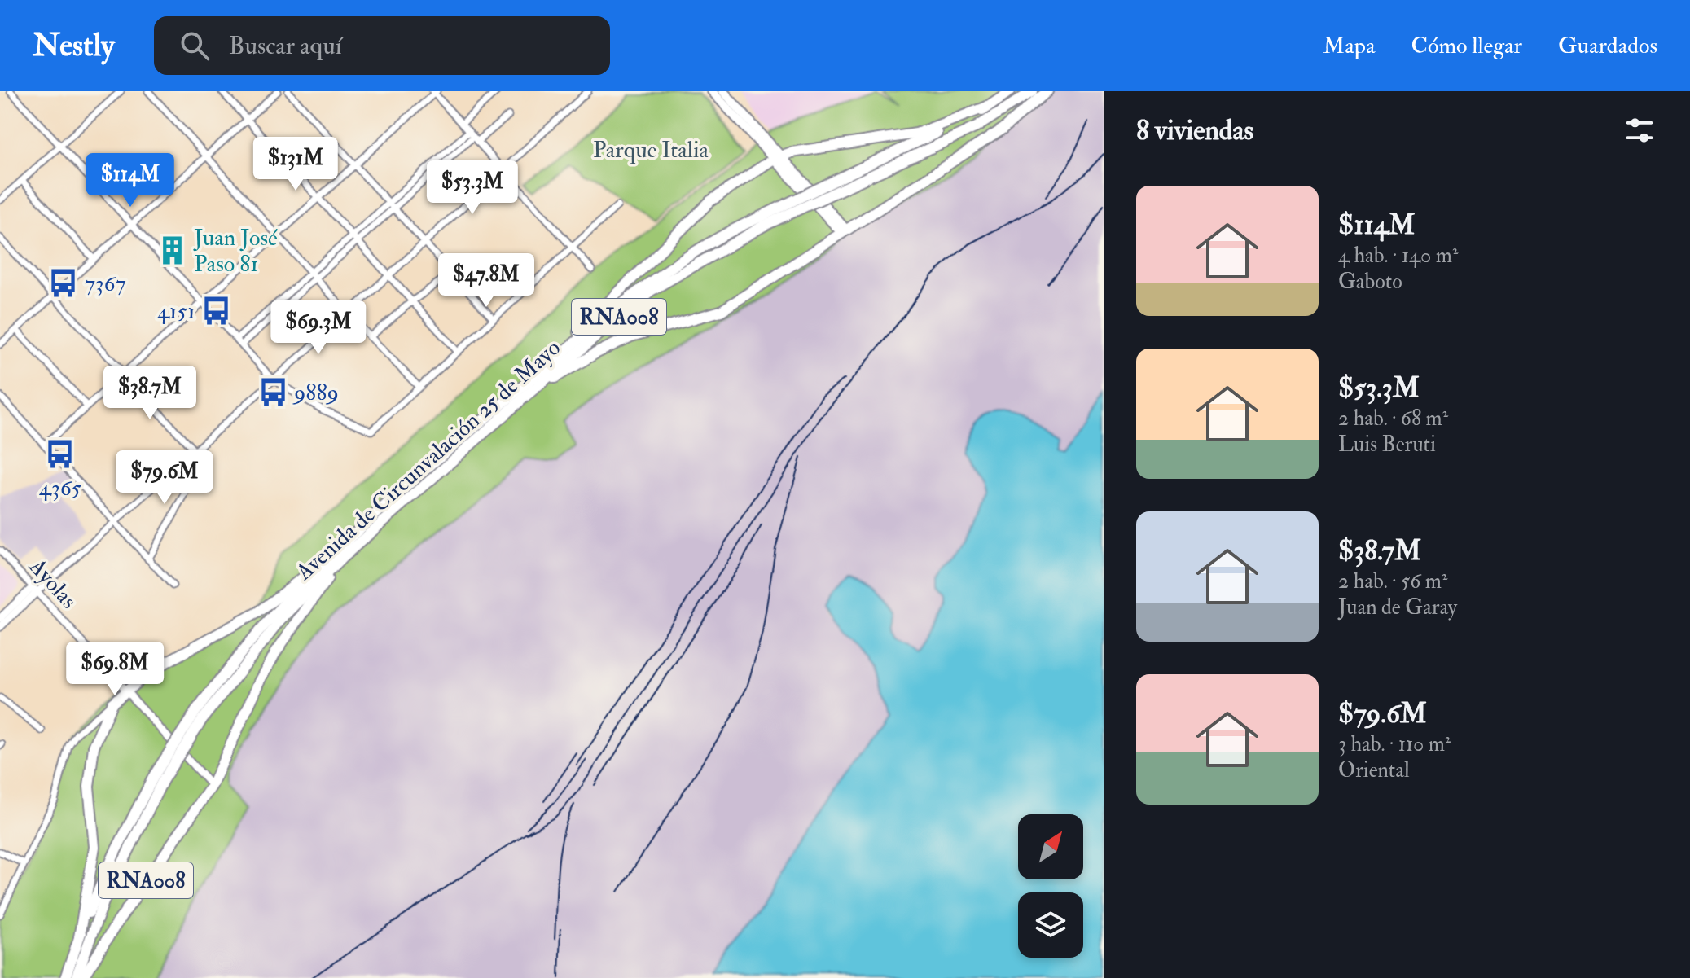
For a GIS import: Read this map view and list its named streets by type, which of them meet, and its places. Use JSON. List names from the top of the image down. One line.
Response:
{"streets":{"highway":["RNA008","Avenida de Circunvalación 25 de Mayo"],"street":["Ayolas"]},"crossings":[["RNA008","Avenida de Circunvalación 25 de Mayo"],["RNA008","Ayolas"]],"parks":["Parque Italia"],"places":{"building":["Juan José Paso 81"],"bus stop":["7367","4151","9889","4365"]},"north":"top right","page":{"header":"Nestly","search":"Buscar aquí","nav":["Mapa","Cómo llegar","Guardados"],"heading":"8 viviendas","price":["$131M","$114M","$53.3M","$47.8M","$69.3M","$38.7M","$79.6M","$69.8M"],"list":[{"name":"$114M","note":"4 hab. · 140 m² · Gaboto"},{"name":"$53.3M","note":"2 hab. · 68 m² · Luis Beruti"},{"name":"$38.7M","note":"2 hab. · 56 m² · Juan de Garay"},{"name":"$79.6M","note":"3 hab. · 110 m² · Oriental"}]}}
